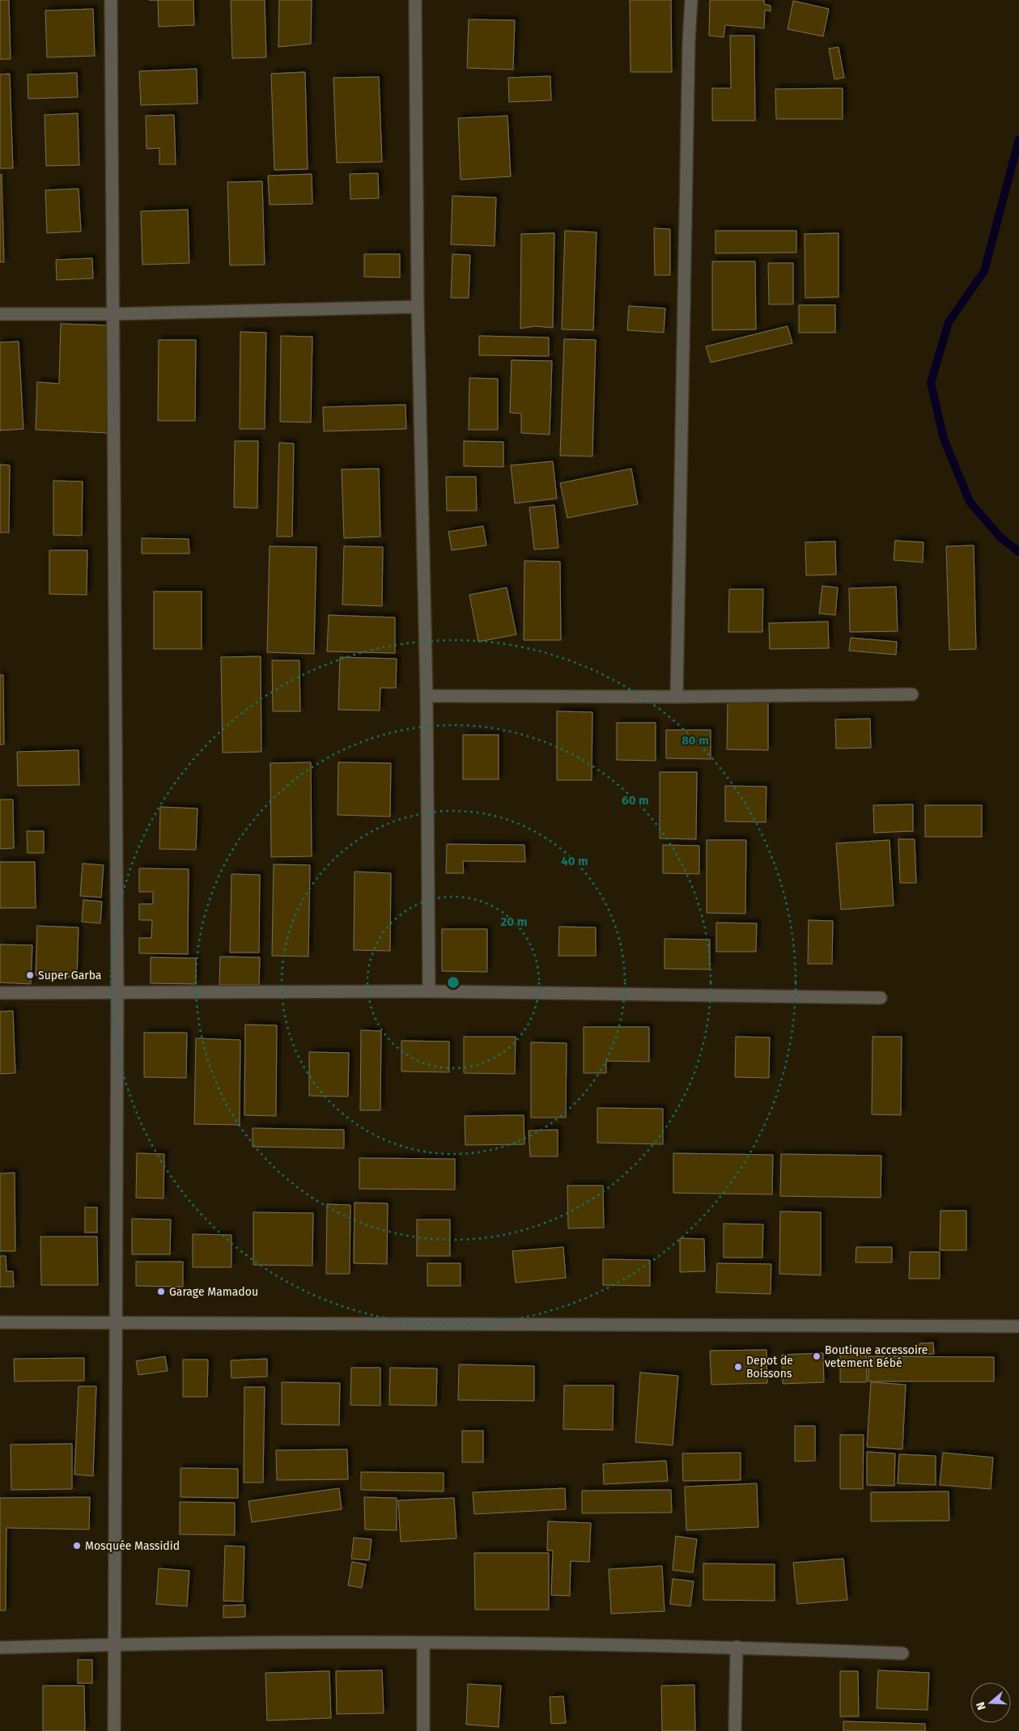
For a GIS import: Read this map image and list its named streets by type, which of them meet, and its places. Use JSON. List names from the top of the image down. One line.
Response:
{"places":["Super Garba","Garage Mamadou","Boutique accessoire vetement Bébé","Depot de Boissons","Mosquée Massidid"],"north":"left","rings":["80 m","60 m","40 m","20 m"]}
